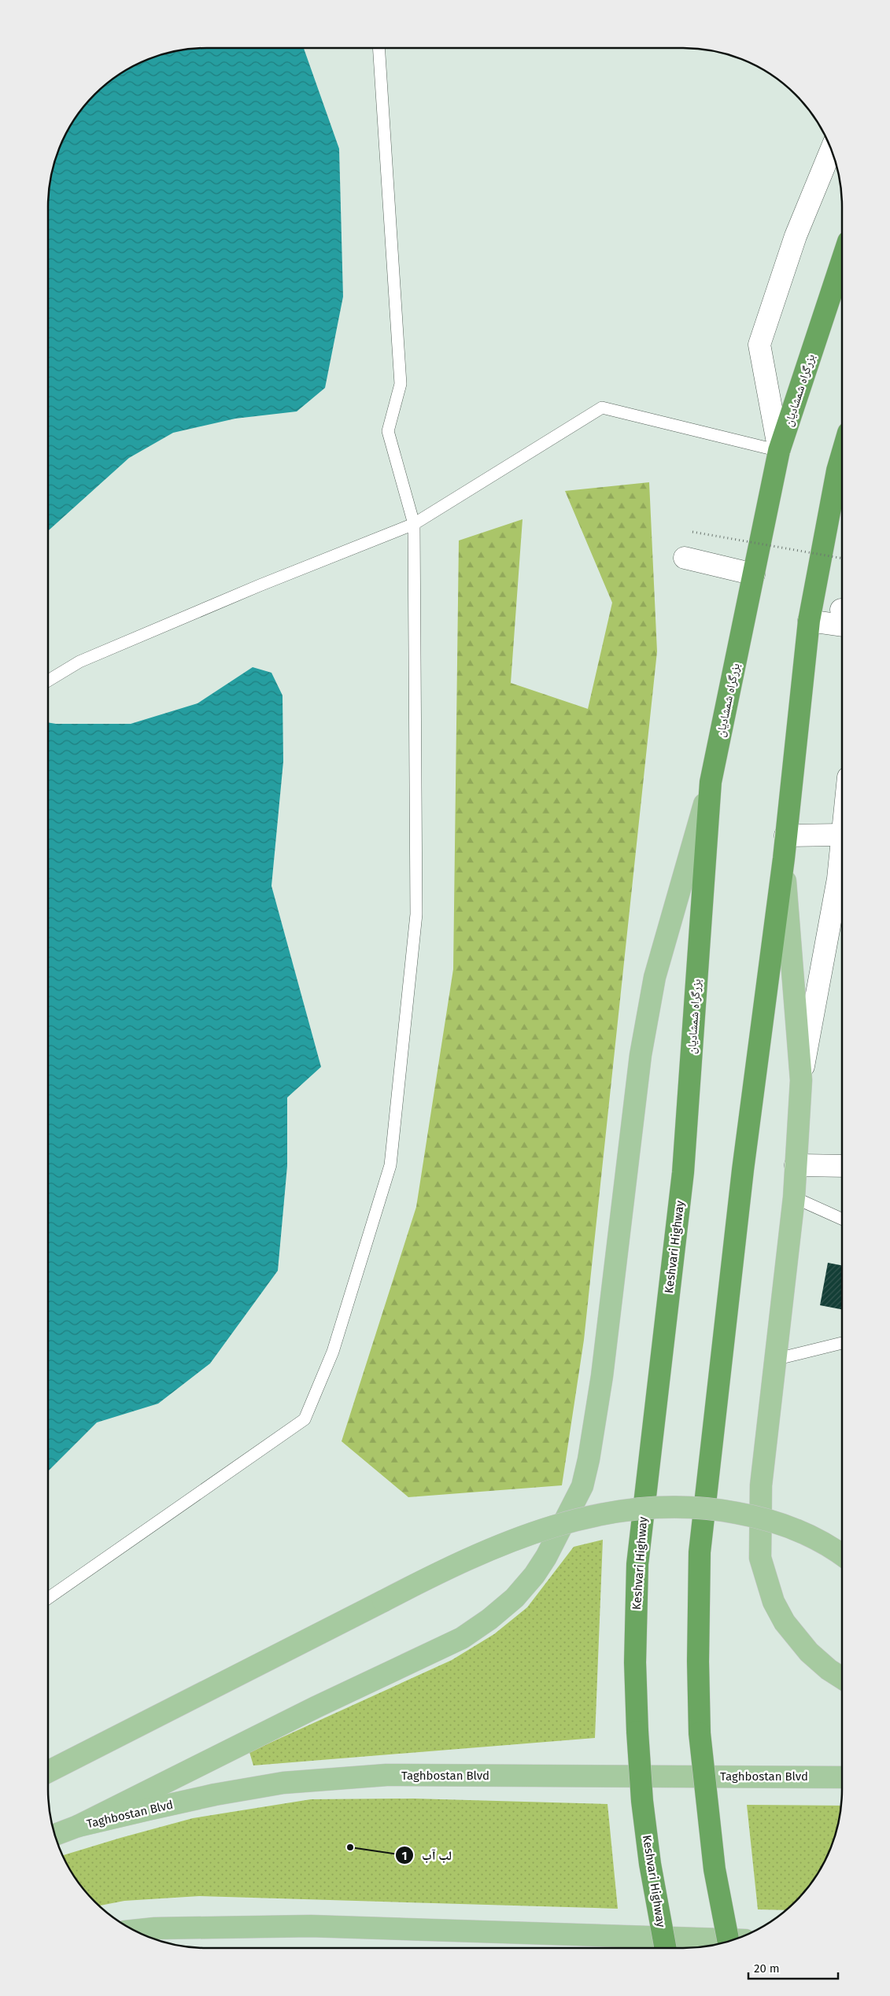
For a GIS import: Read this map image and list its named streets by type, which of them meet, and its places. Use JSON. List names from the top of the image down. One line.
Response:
{"streets":{"highway":["بزرگراه شمشادیان","Keshvari Highway"],"main road":["Taghbostan Blvd"]},"crossings":[["بزرگراه شمشادیان","Keshvari Highway"]],"places":["لب آب"],"scale_bar":"20 m"}
